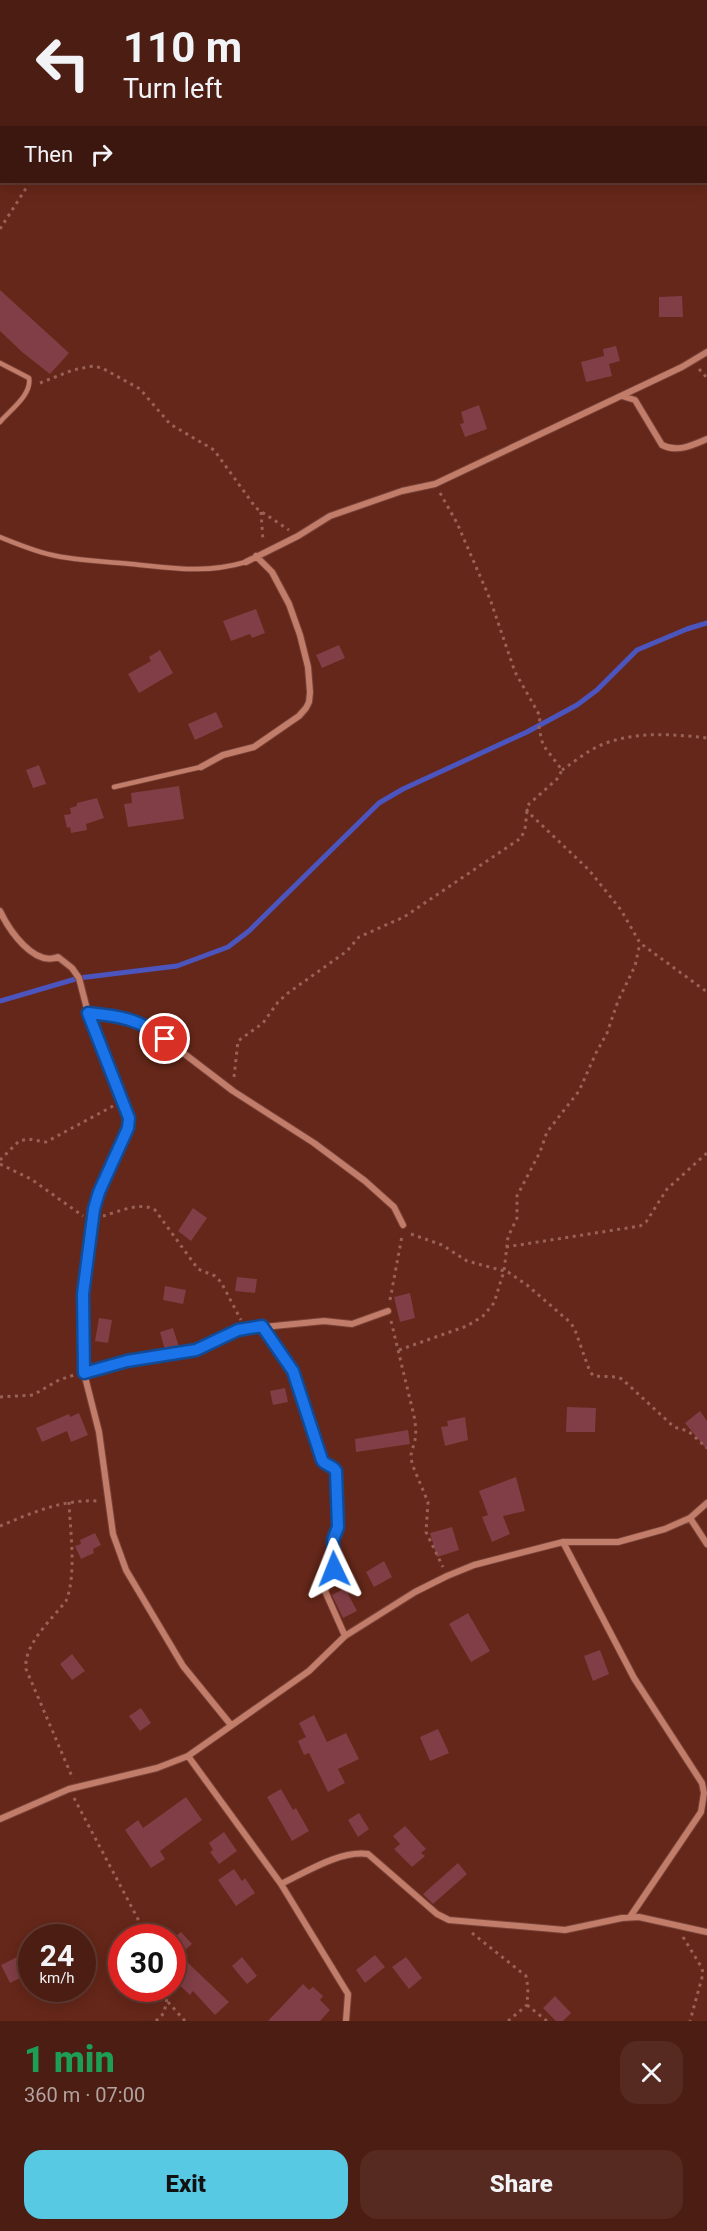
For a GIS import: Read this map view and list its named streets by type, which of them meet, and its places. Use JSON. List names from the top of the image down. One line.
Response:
{"page":{"turn":["110 m","Turn left"],"then":"Then","speed":"24 km/h","limit":"30","heading":["1 min","360 m · 07:00"],"buttons":["Exit","Share"]}}
